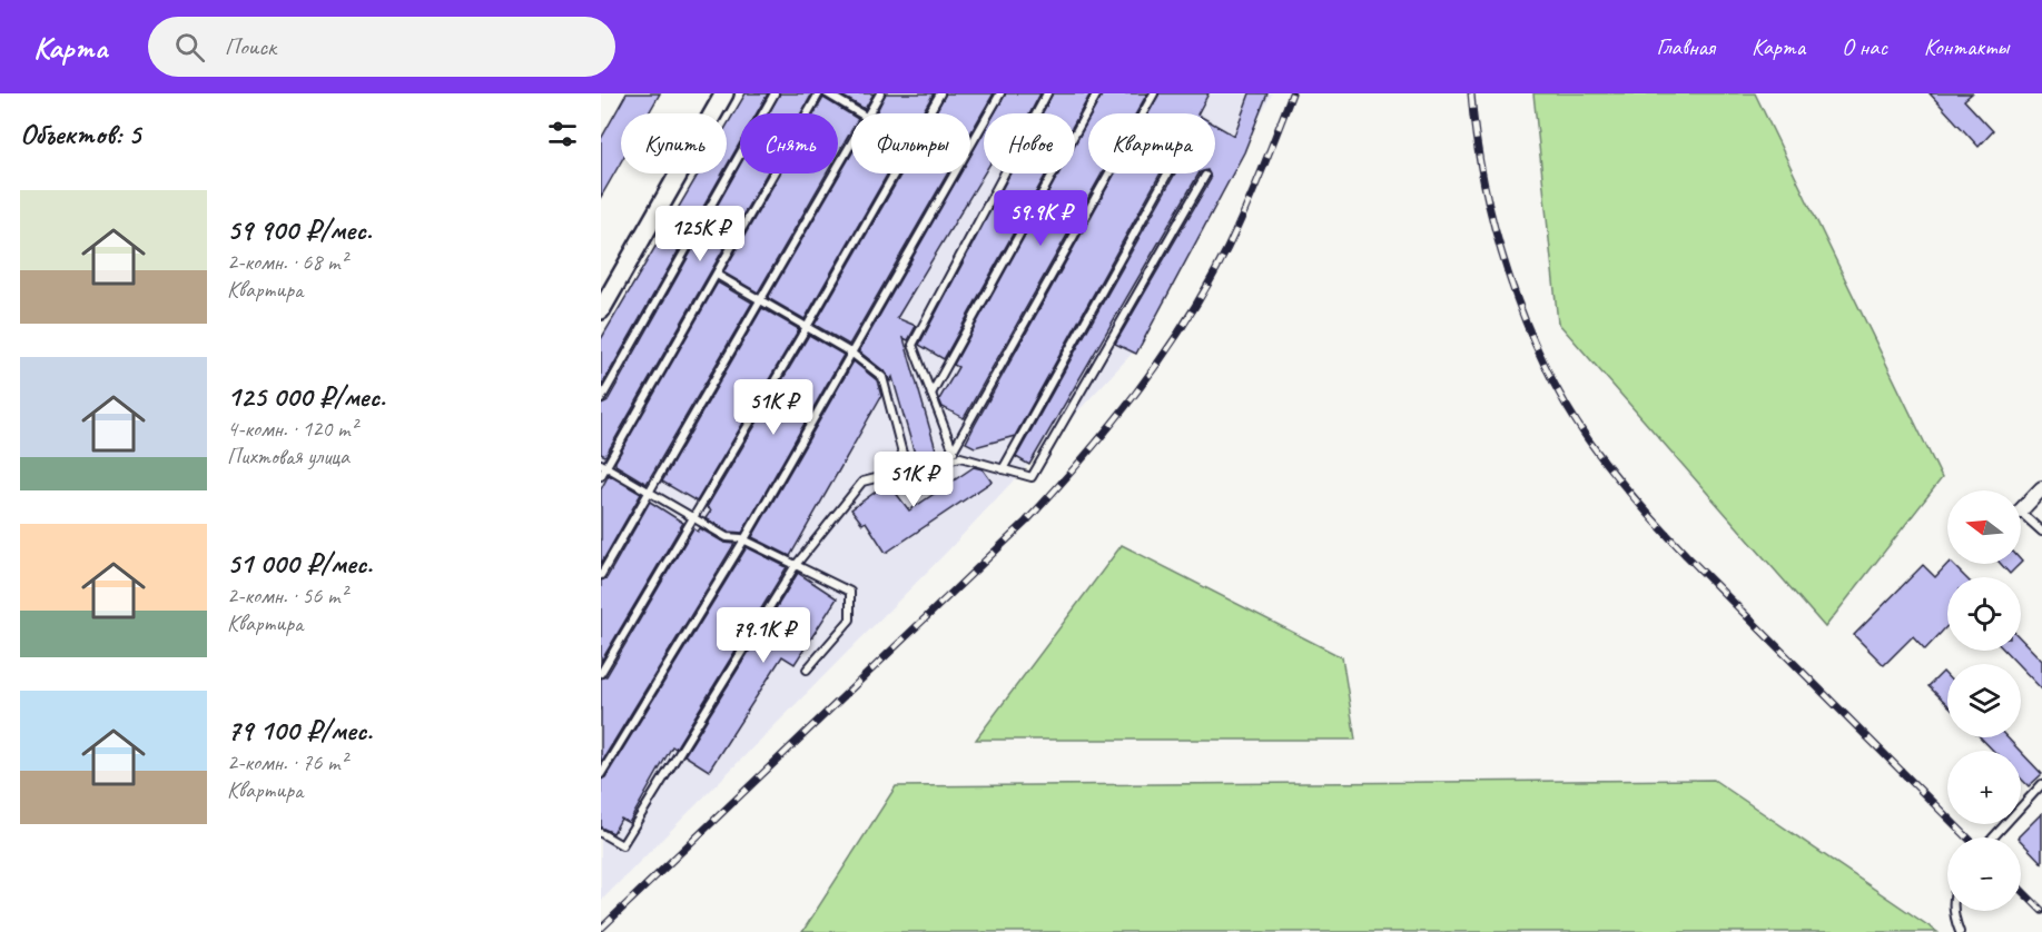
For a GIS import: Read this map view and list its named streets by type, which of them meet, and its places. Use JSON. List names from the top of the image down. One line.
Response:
{"north":"left","page":{"header":"Карта","search":"Поиск","nav":["Главная","Карта","О нас","Контакты"],"heading":"Объектов: 5","chip":["Купить","Снять","Фильтры","Новое","Квартира"],"list":[{"name":"59 900 ₽/мес.","note":"2-комн. · 68 m² · Квартира"},{"name":"125 000 ₽/мес.","note":"4-комн. · 120 m² · Пихтовая улица"},{"name":"51 000 ₽/мес.","note":"2-комн. · 56 m² · Квартира"},{"name":"79 100 ₽/мес.","note":"2-комн. · 76 m² · Квартира"}],"price":["59.9K ₽","125K ₽","51K ₽","51K ₽","79.1K ₽"],"map_buttons":["+","−"]}}
